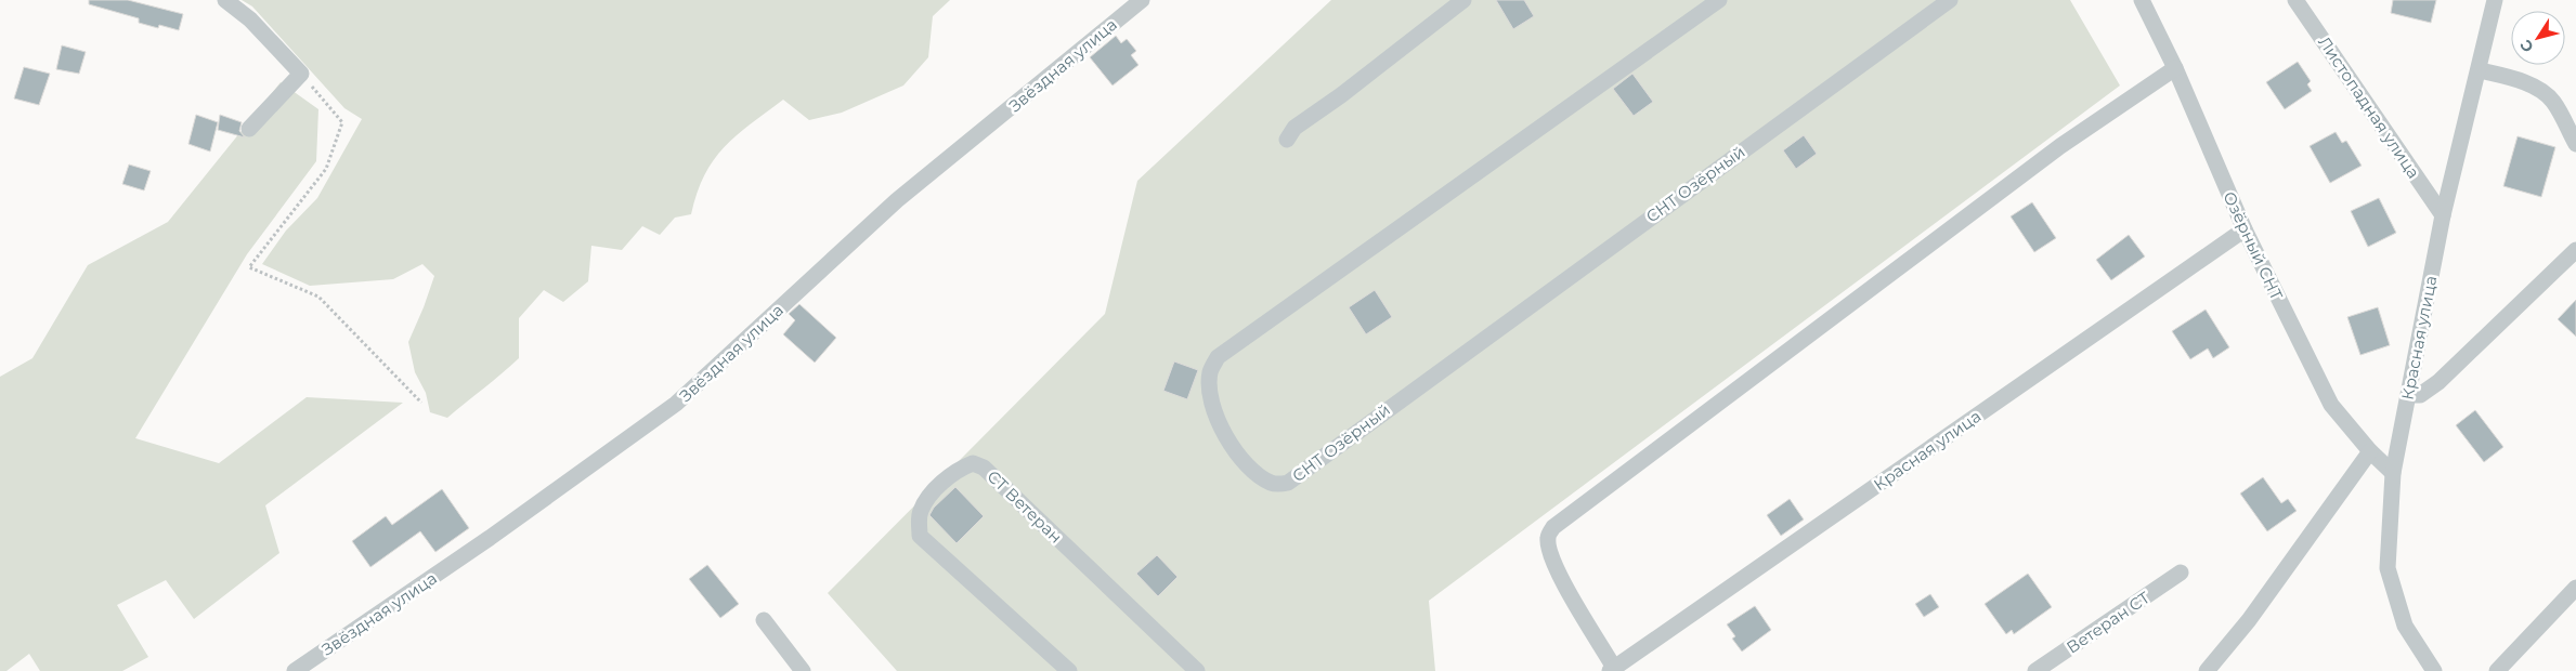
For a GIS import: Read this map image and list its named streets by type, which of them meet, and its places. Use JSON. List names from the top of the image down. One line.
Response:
{"streets":{"street":["Звёздная улица","Листопадная улица","СНТ Озёрный","Озёрный СНТ","Красная улица","СТ Ветеран","Ветеран СТ"]},"crossings":[["Листопадная улица","Красная улица"],["Озёрный СНТ","Красная улица"]],"north":"bottom left"}
